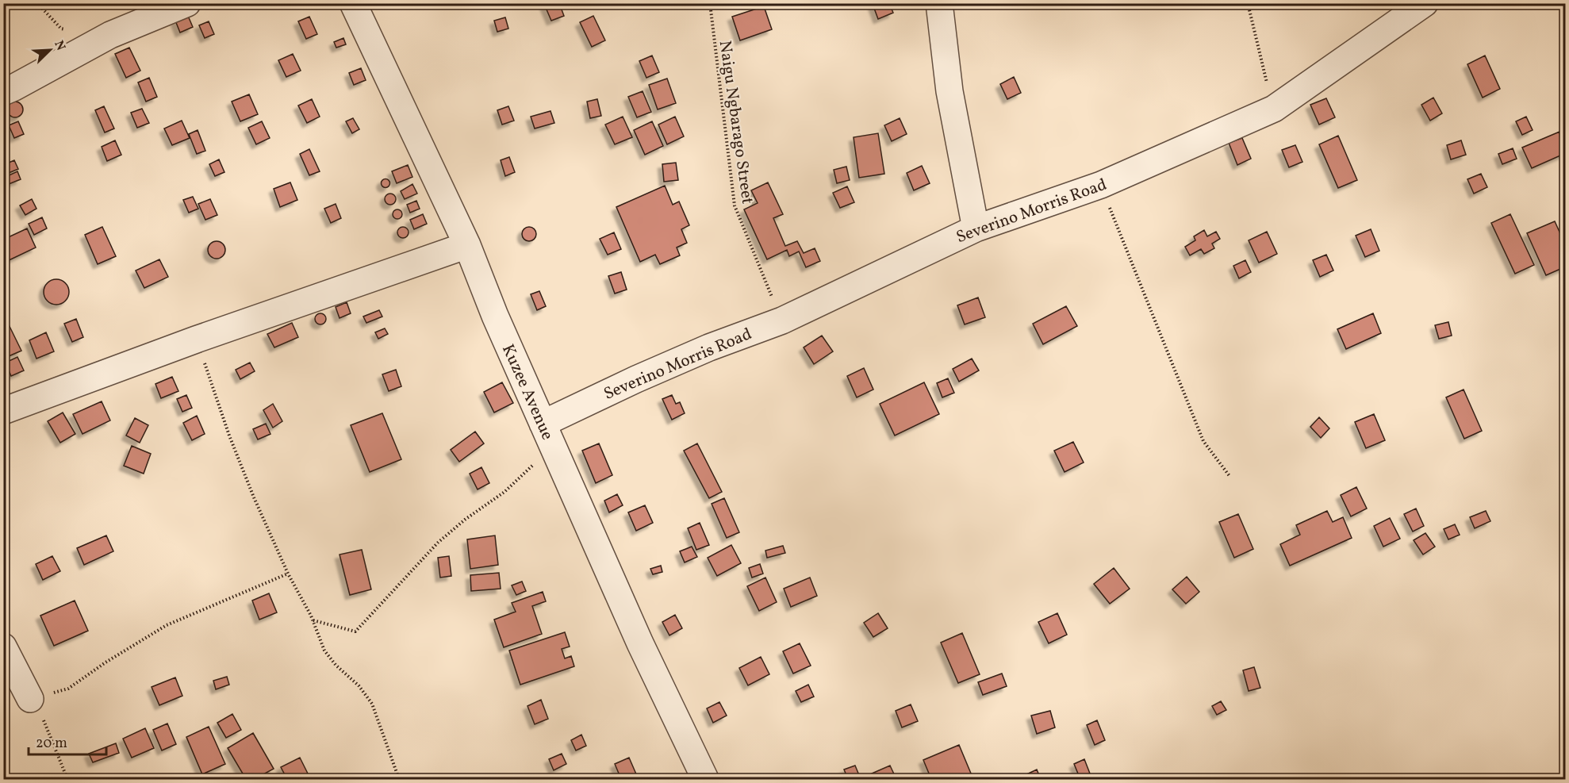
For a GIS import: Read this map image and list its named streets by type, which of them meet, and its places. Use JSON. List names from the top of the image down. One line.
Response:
{"streets":{"street":["Severino Morris Road","Kuzee Avenue"],"path":["Naigu Ngbarago Street"]},"crossings":[["Naigu Ngbarago Street","Severino Morris Road"],["Severino Morris Road","Kuzee Avenue"]],"scale_bar":"20 m","north":"top right"}
